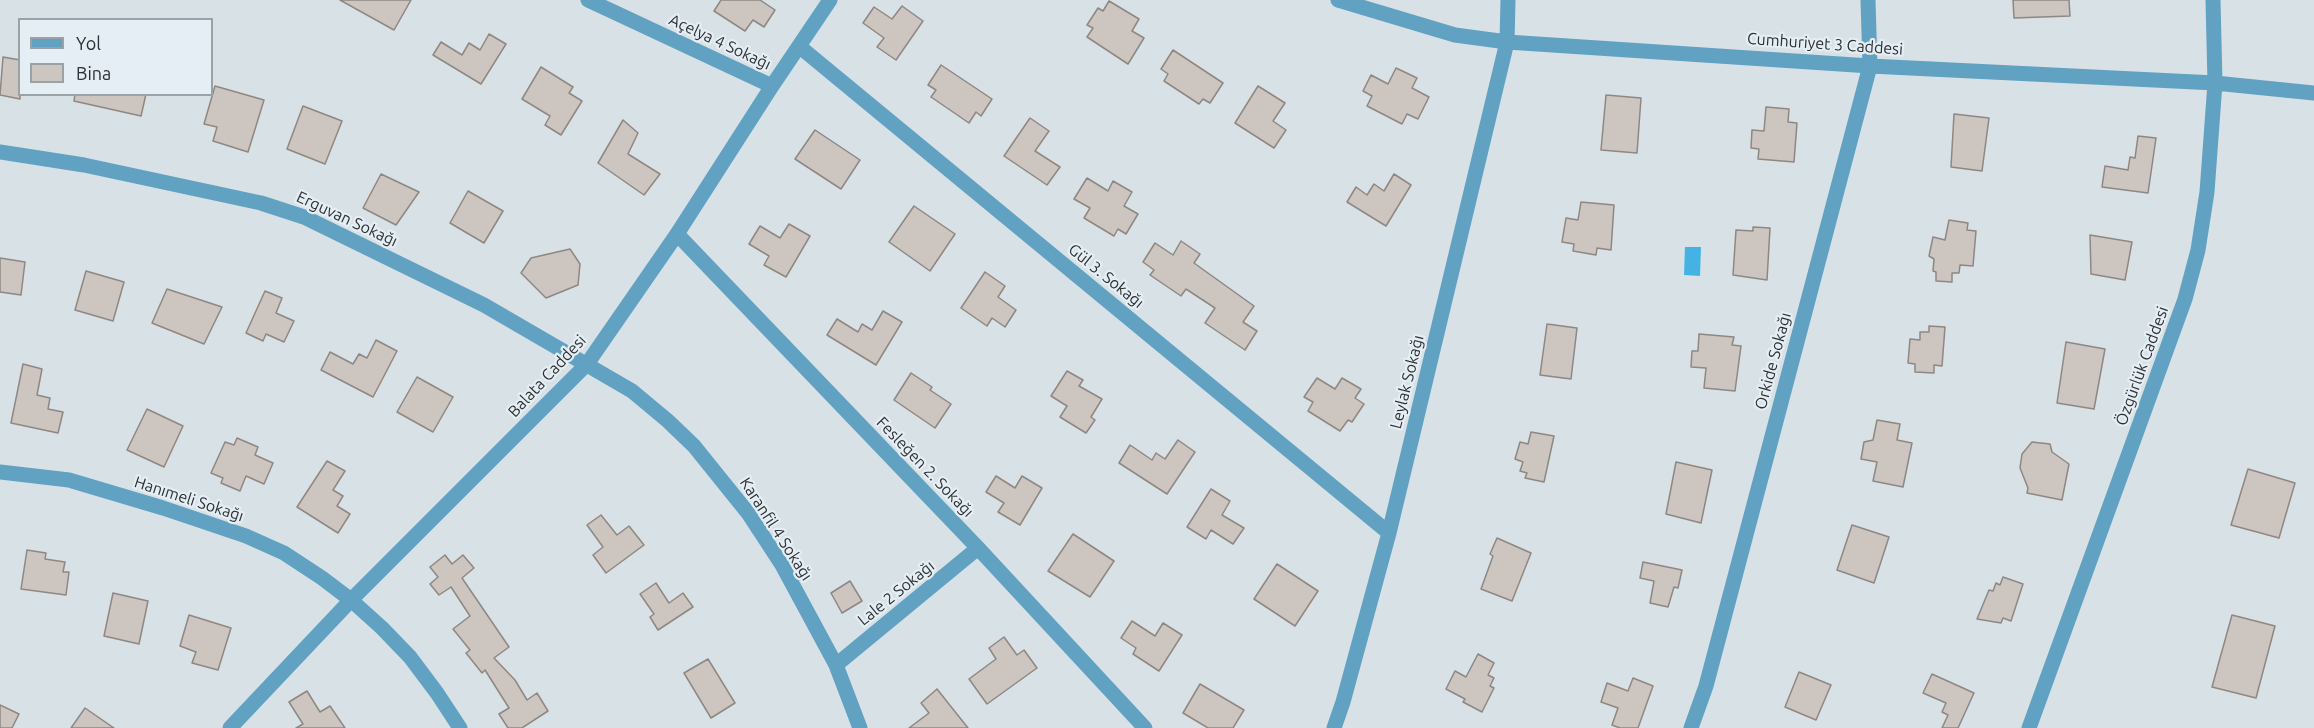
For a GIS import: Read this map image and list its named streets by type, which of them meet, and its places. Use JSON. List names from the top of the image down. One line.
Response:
{"streets":{"street":["Açelya 4 Sokağı","Cumhuriyet 3 Caddesi","Erguvan Sokağı","Gül 3. Sokağı","Orkide Sokağı","Özgürlük Caddesi","Balata Caddesi","Leylak Sokağı","Fesleğen 2. Sokağı","Hanımeli Sokağı","Karanfil 4 Sokağı","Lale 2 Sokağı"]},"crossings":[["Açelya 4 Sokağı","Balata Caddesi"],["Cumhuriyet 3 Caddesi","Orkide Sokağı"],["Cumhuriyet 3 Caddesi","Özgürlük Caddesi"],["Cumhuriyet 3 Caddesi","Leylak Sokağı"],["Erguvan Sokağı","Balata Caddesi"],["Erguvan Sokağı","Karanfil 4 Sokağı"],["Gül 3. Sokağı","Balata Caddesi"],["Gül 3. Sokağı","Leylak Sokağı"],["Balata Caddesi","Fesleğen 2. Sokağı"],["Balata Caddesi","Hanımeli Sokağı"],["Balata Caddesi","Karanfil 4 Sokağı"],["Fesleğen 2. Sokağı","Lale 2 Sokağı"],["Karanfil 4 Sokağı","Lale 2 Sokağı"]],"legend":["Yol","Bina"]}
